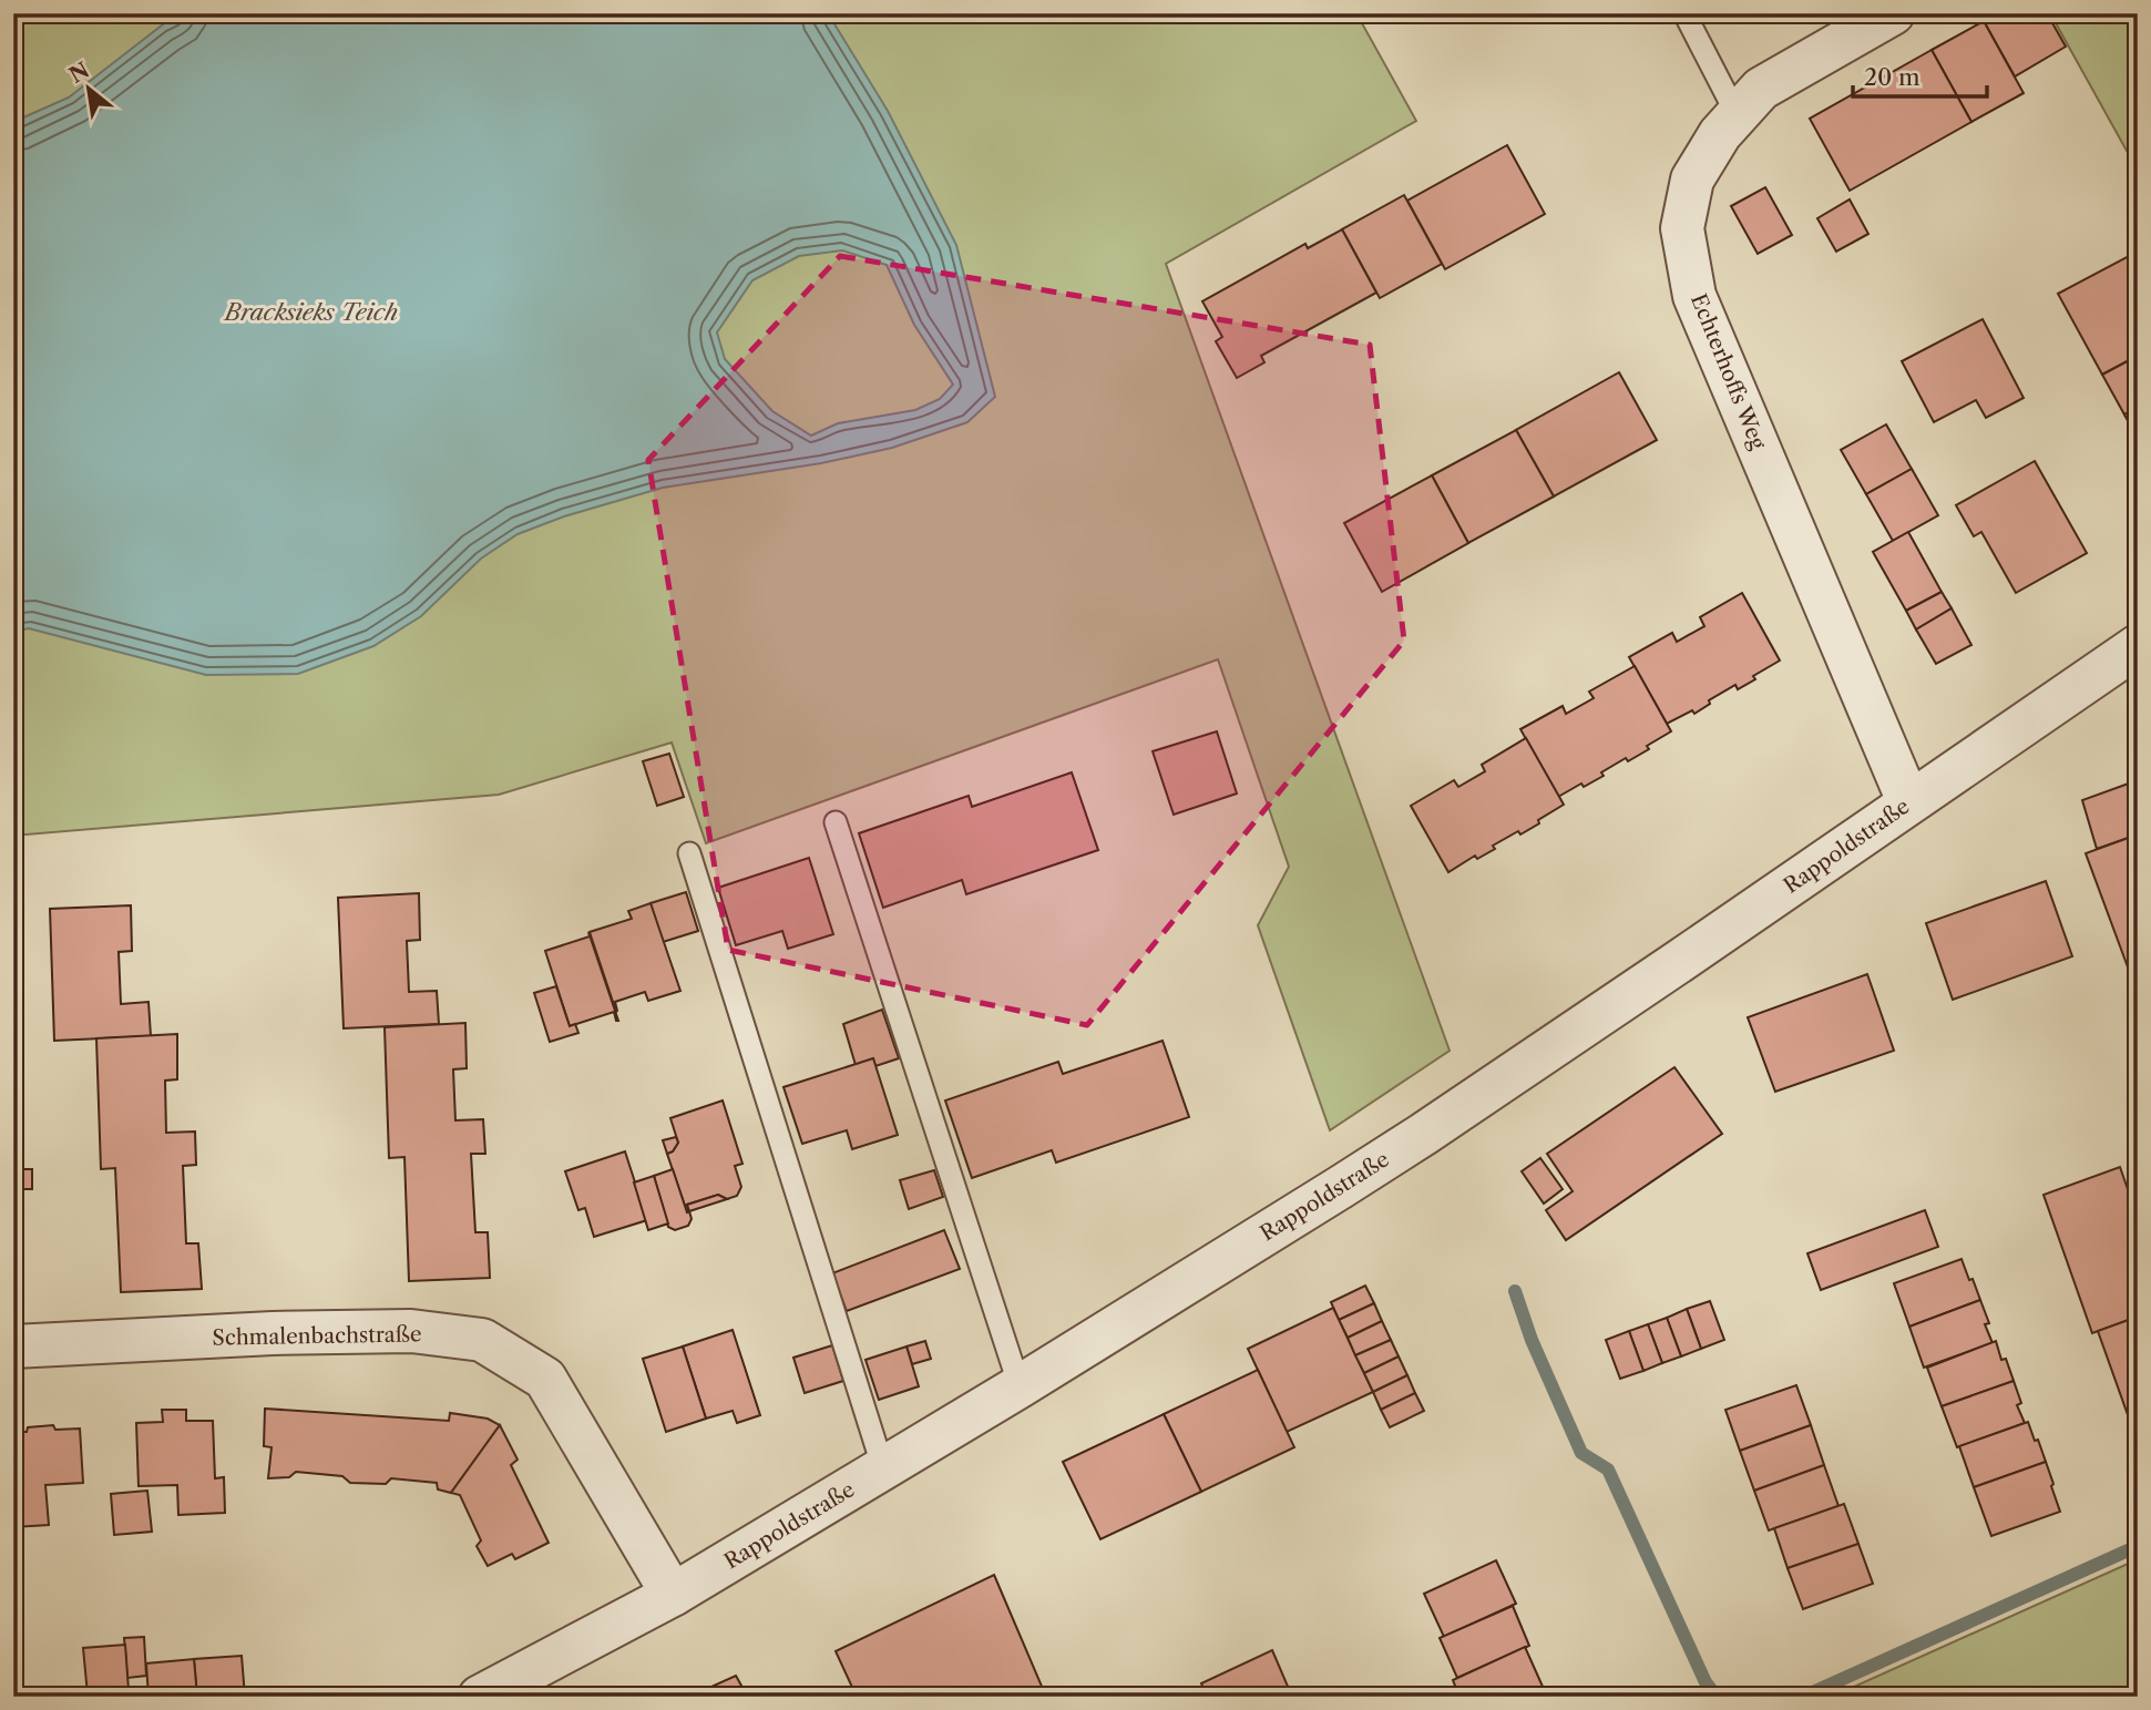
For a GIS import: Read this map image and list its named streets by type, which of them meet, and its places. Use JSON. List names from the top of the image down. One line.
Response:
{"streets":{"street":["Echterhoffs Weg","Rappoldstraße","Schmalenbachstraße"]},"crossings":[["Echterhoffs Weg","Rappoldstraße"],["Rappoldstraße","Schmalenbachstraße"]],"water":["Bracksieks Teich"],"scale_bar":"20 m","north":"top left"}
